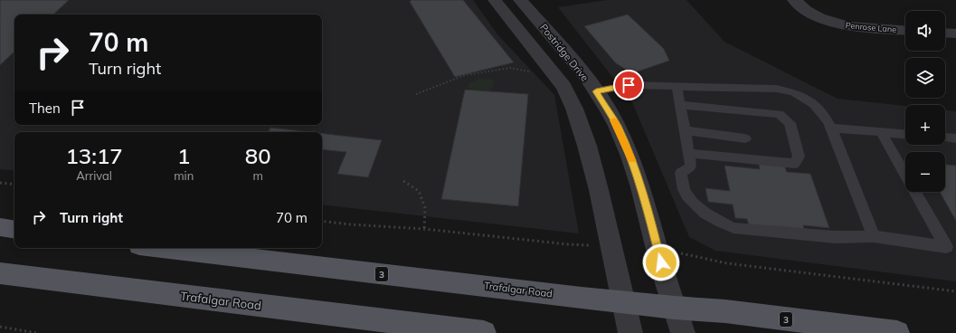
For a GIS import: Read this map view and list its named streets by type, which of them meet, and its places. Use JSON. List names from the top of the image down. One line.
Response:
{"streets":{"main road":["3","Trafalgar Road"],"street":["Penrose Lane","Postridge Drive"]},"crossings":[["Postridge Drive","Trafalgar Road"]],"page":{"map_buttons":["+","−"],"turn":["70 m","Turn right"],"then":"Then","eta":["13:17","Arrival","1","min","80","m"],"list":[{"name":"Turn right","value":"70 m"}]}}
